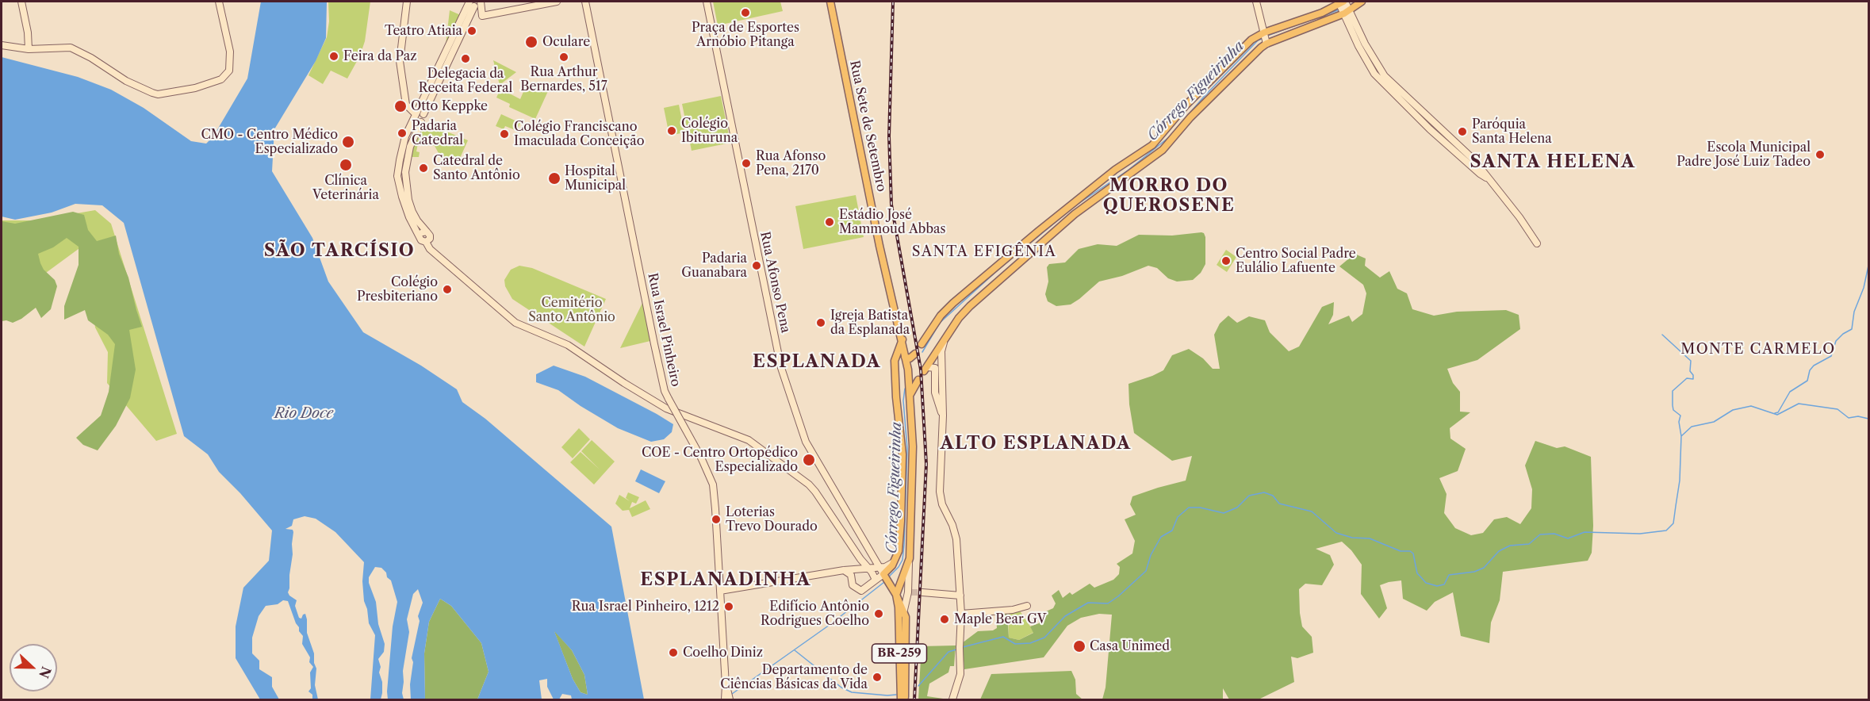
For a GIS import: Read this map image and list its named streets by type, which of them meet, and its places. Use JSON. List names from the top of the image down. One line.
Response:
{"streets":{"main road":["Rua Sete de Setembro","BR-259"],"street":["Rua Afonso Pena","Rua Israel Pinheiro"]},"crossings":[["Rua Sete de Setembro","BR-259"],["Rua Afonso Pena","BR-259"]],"districts":["SANTA HELENA","MORRO DO QUEROSENE","SÃO TARCÍSIO","SANTA EFIGÊNIA","MONTE CARMELO","ESPLANADA","ALTO ESPLANADA","ESPLANADINHA"],"water":["Córrego Figueirinha","Rio Doce"],"parks":["Cemitério Santo Antônio"],"places":["Praça de Esportes Arnóbio Pitanga","Teatro Atiaia","Oculare","Feira da Paz","Rua Arthur Bernardes, 517","Delegacia da Receita Federal","Otto Keppke","Colégio Ibituruna","Paróquia Santa Helena","Padaria Catedral","Colégio Franciscano Imaculada Conceição","CMO - Centro Médico Especializado","Escola Municipal Padre José Luiz Tadeo","Rua Afonso Pena, 2170","Clínica Veterinária","Catedral de Santo Antônio","Hospital Municipal","Estádio José Mammoud Abbas","Centro Social Padre Eulálio Lafuente","Padaria Guanabara","Colégio Presbiteriano","Igreja Batista da Esplanada","COE - Centro Ortopédico Especializado","Loterias Trevo Dourado","Rua Israel Pinheiro, 1212","Edifício Antônio Rodrigues Coelho","Maple Bear GV","Casa Unimed","Coelho Diniz","Departamento de Ciências Básicas da Vida"],"north":"right"}
